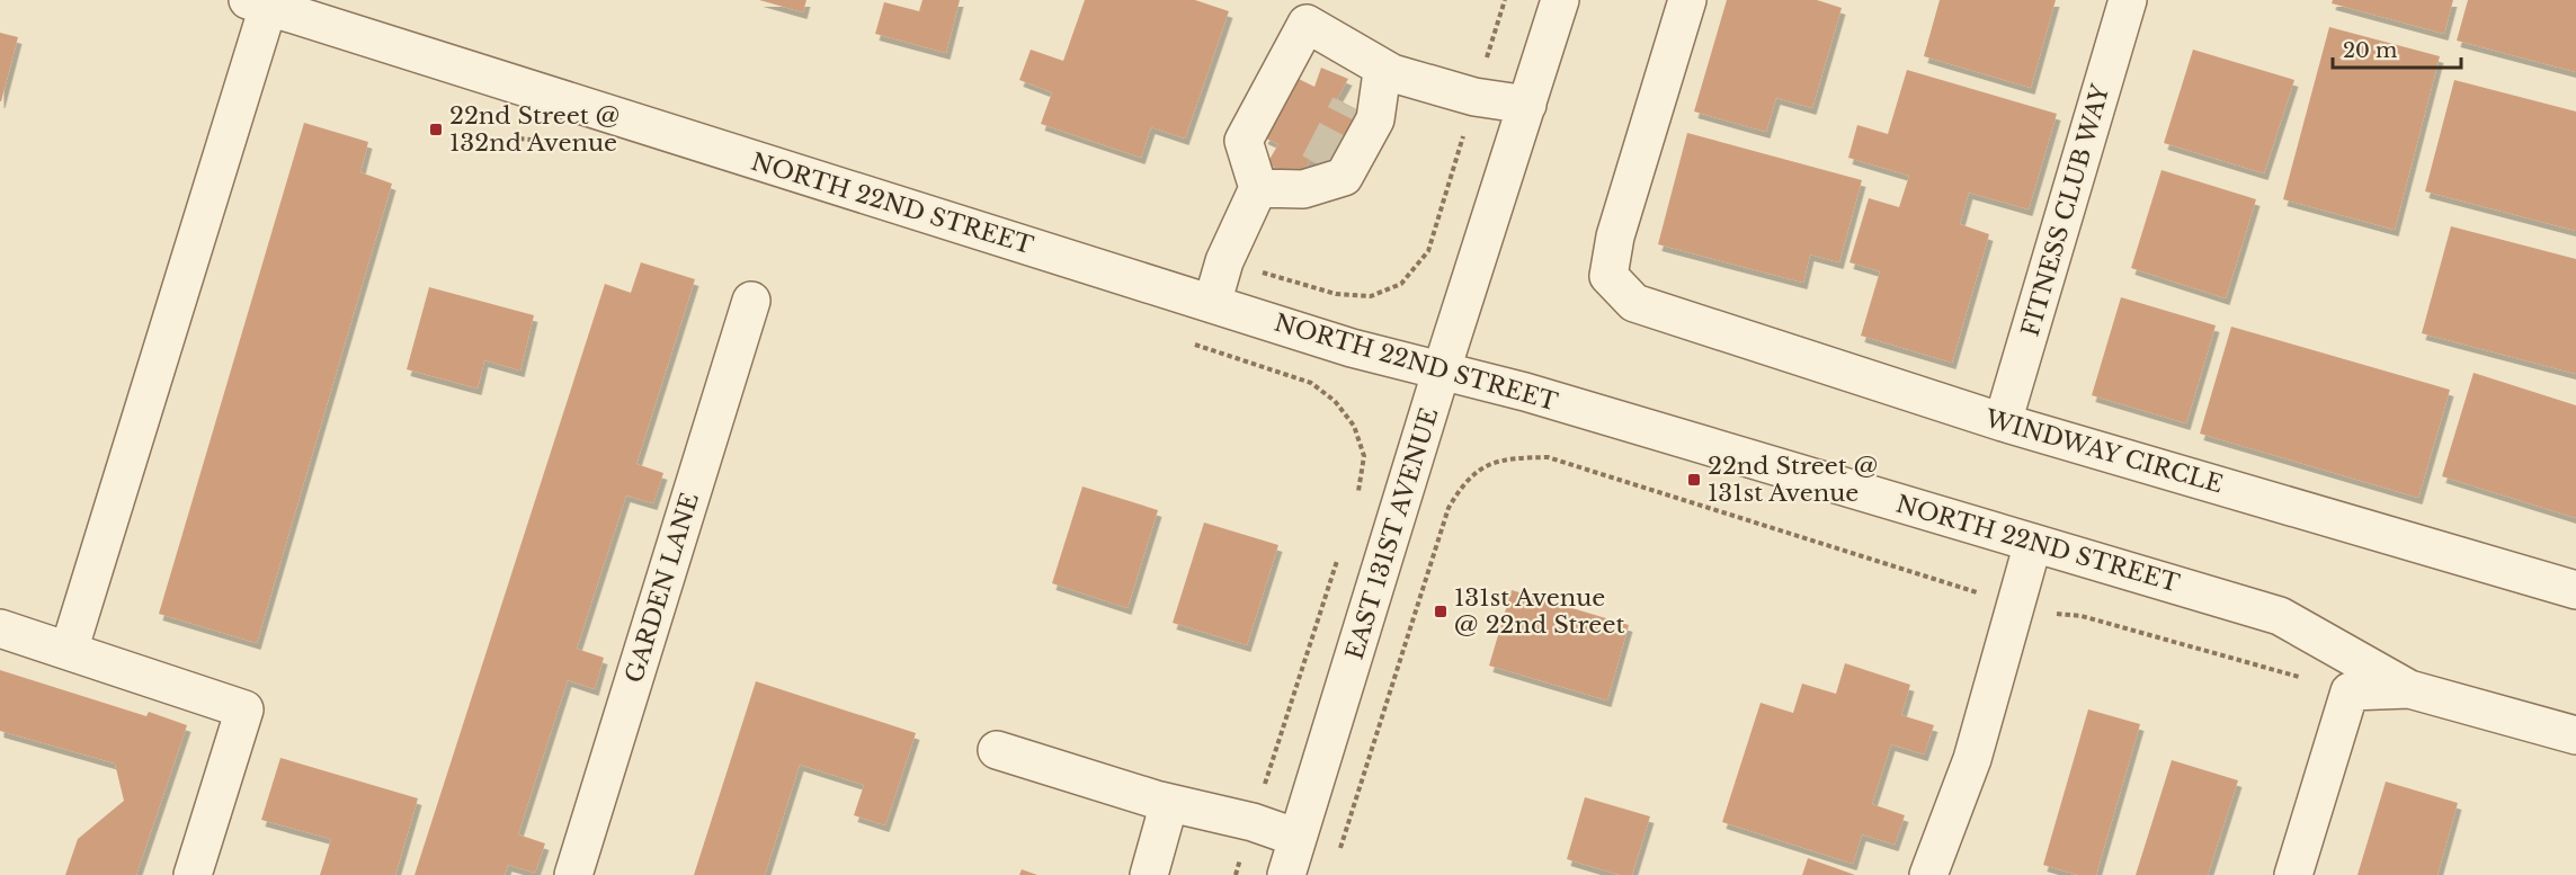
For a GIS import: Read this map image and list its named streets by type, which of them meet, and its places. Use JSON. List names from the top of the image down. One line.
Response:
{"streets":{"street":["NORTH 22ND STREET","FITNESS CLUB WAY","WINDWAY CIRCLE","EAST 131ST AVENUE","GARDEN LANE"]},"crossings":[["NORTH 22ND STREET","EAST 131ST AVENUE"],["FITNESS CLUB WAY","WINDWAY CIRCLE"]],"places":{"transit":["22nd Street @ 132nd Avenue","22nd Street @ 131st Avenue","131st Avenue @ 22nd Street"]},"scale_bar":"20 m"}
